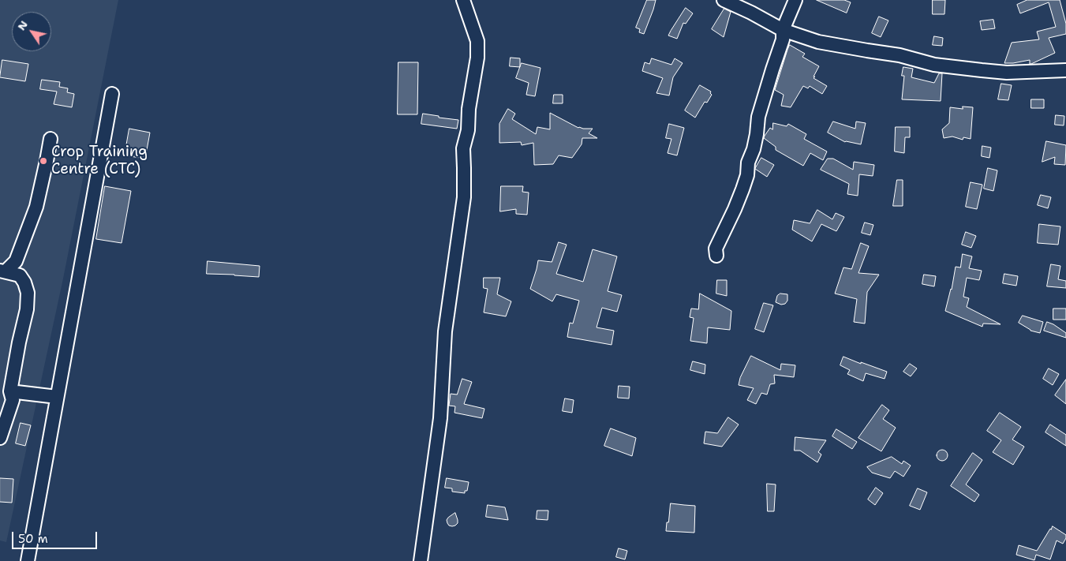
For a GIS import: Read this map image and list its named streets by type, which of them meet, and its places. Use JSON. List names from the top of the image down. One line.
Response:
{"places":["Crop Training Centre (CTC)"],"scale_bar":"50 m","north":"top left"}
